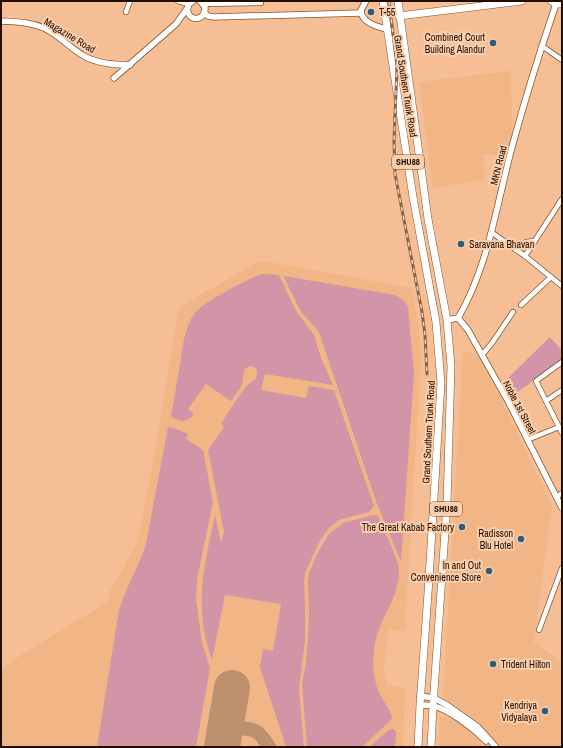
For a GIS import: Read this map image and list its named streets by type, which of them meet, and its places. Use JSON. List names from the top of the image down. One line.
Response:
{"streets":{"main road":["Grand Southern Trunk Road","SHU88"],"street":["Magazine Road","MKN Road","Noble 1st Street"]},"crossings":[["MKN Road","Noble 1st Street"]],"places":["T-55","Combined Court Building Alandur","Saravana Bhavan","The Great Kabab Factory","Radisson Blu Hotel","In and Out Convenience Store","Trident Hilton","Kendriya Vidyalaya"]}
